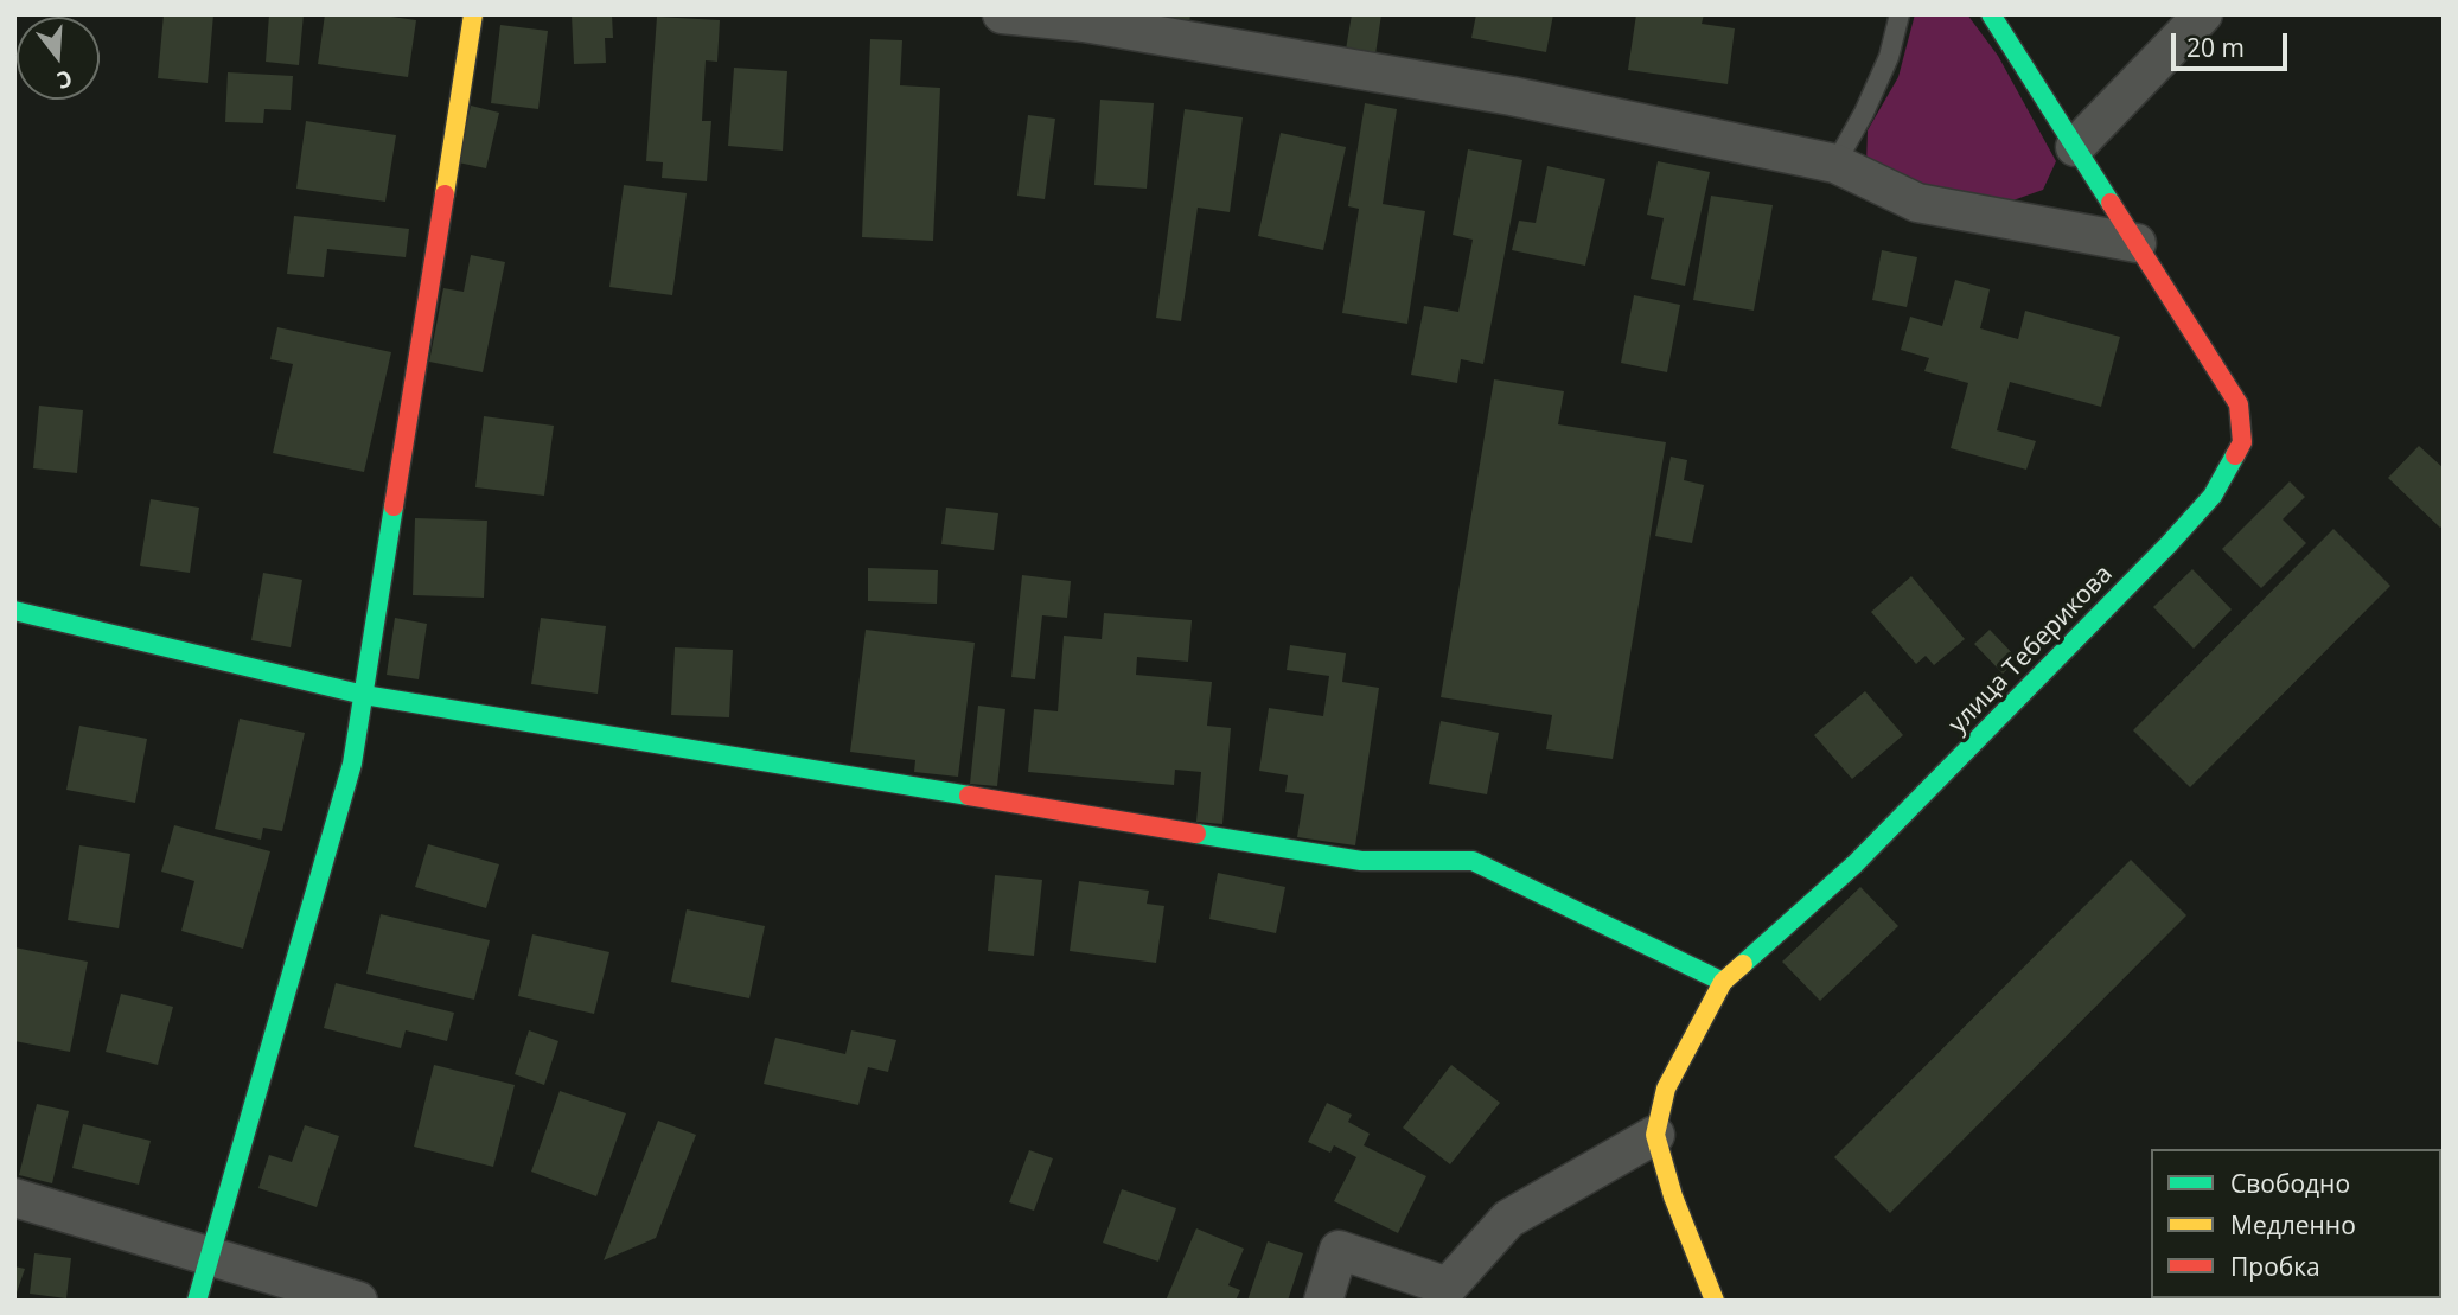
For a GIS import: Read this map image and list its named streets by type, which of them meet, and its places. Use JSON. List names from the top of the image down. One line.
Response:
{"streets":{"street":["улица Теберикова"]},"legend":["Свободно","Медленно","Пробка"],"scale_bar":"20 m","north":"bottom"}
